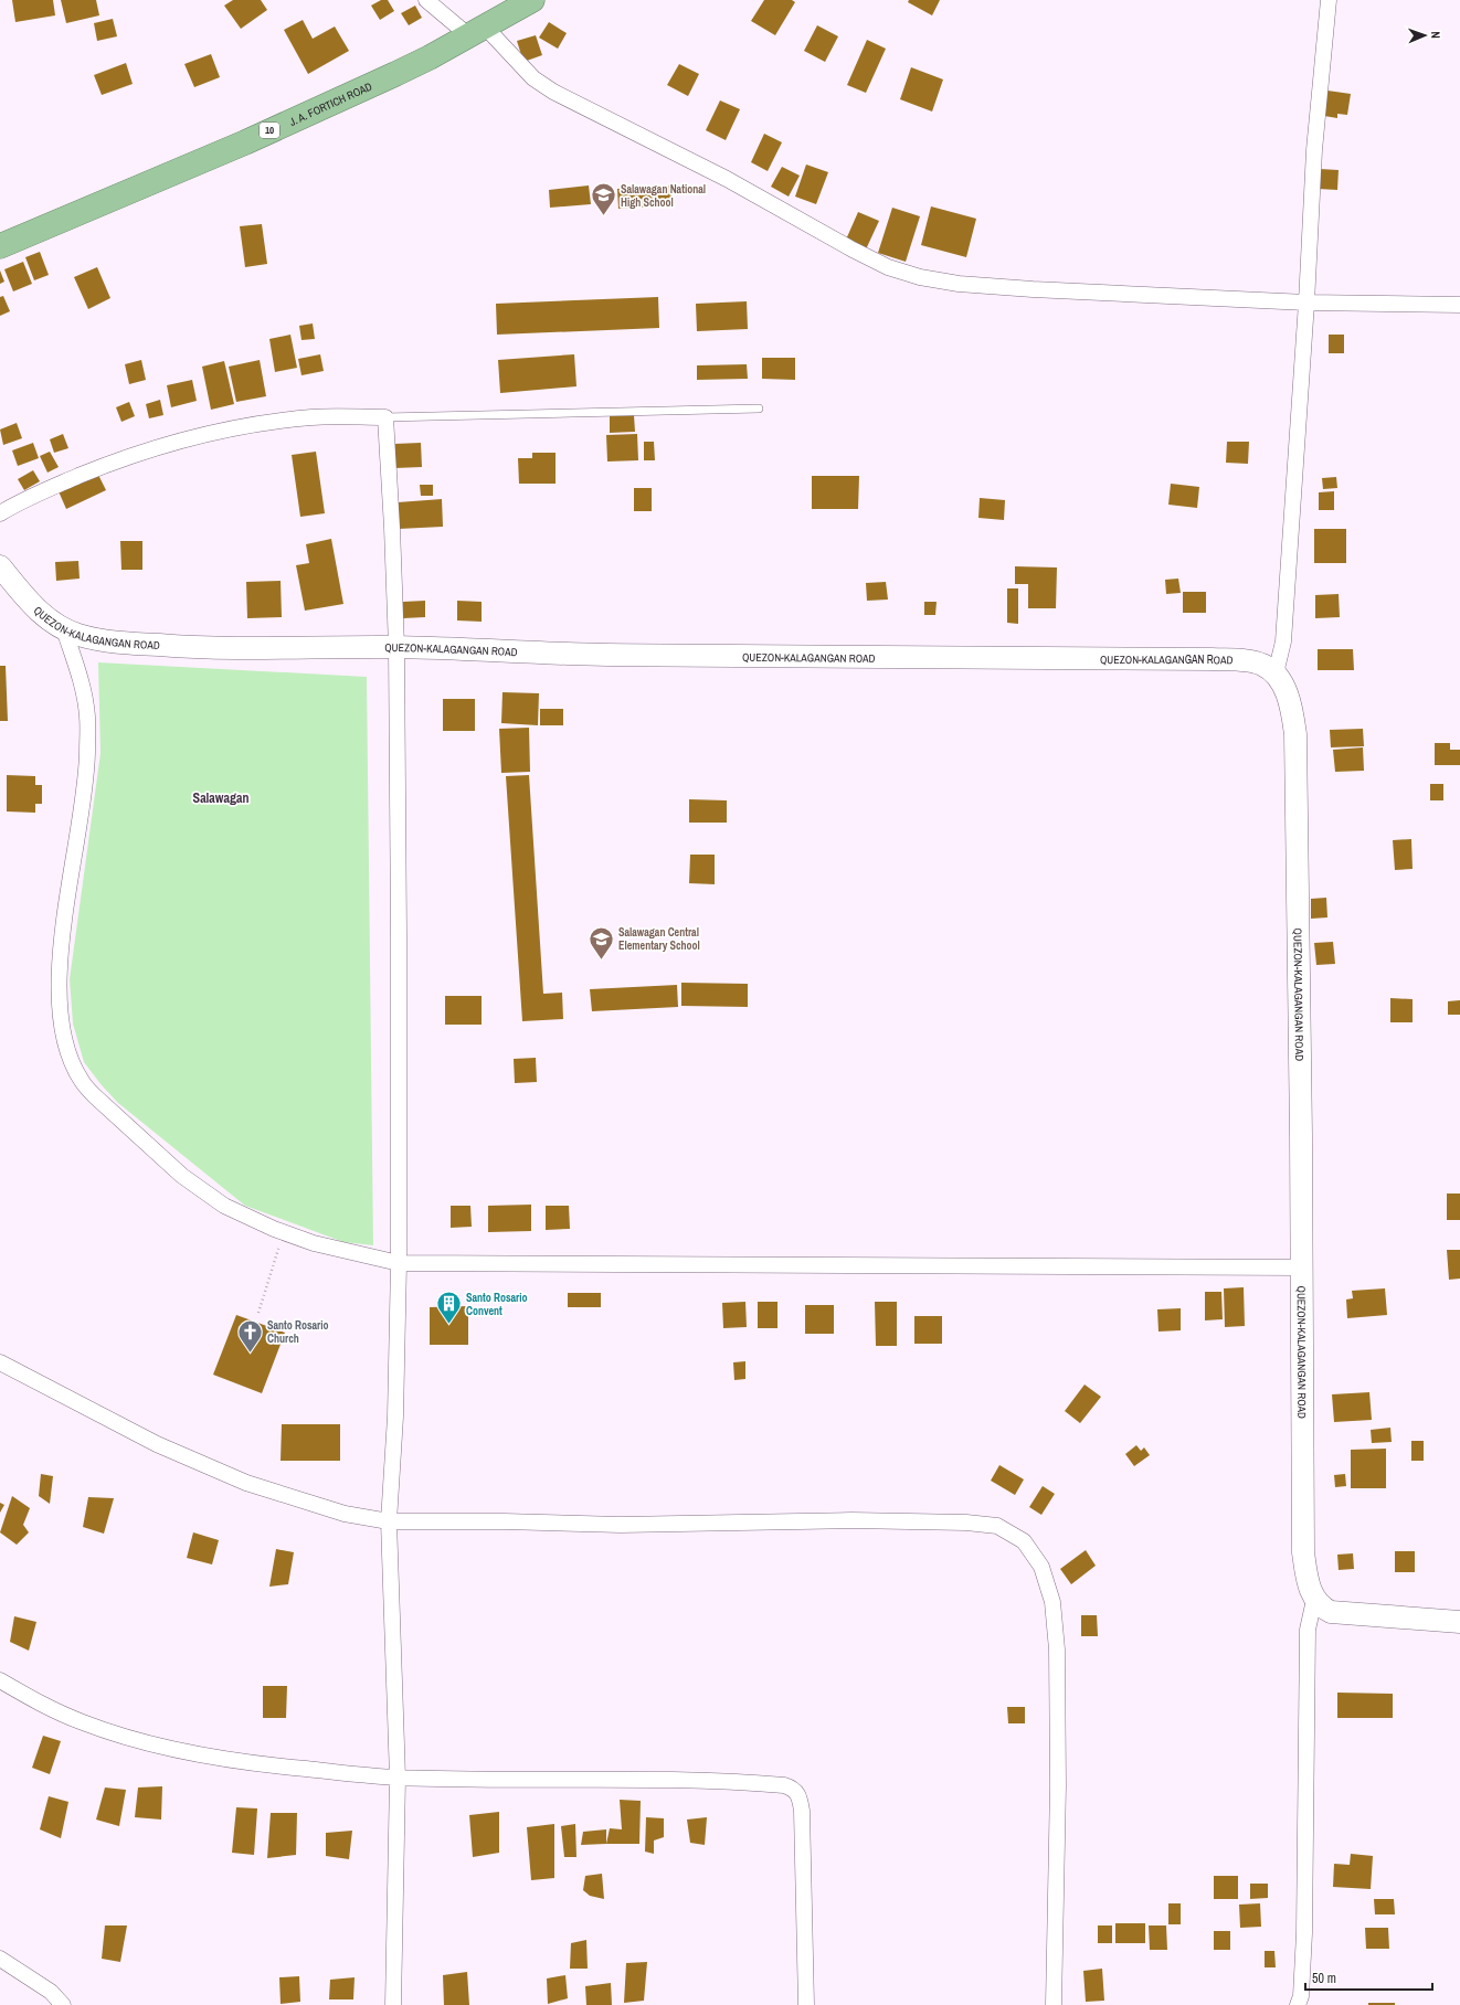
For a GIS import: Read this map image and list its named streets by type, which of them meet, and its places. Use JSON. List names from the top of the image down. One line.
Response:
{"streets":{"highway":["J. A. FORTICH ROAD","10"],"main road":["QUEZON-KALAGANGAN ROAD"]},"districts":["Salawagan"],"places":{"school or university":["Salawagan National High School","Salawagan Central Elementary School"],"building":["Santo Rosario Convent"],"church":["Santo Rosario Church"]},"scale_bar":"50 m","north":"right"}
